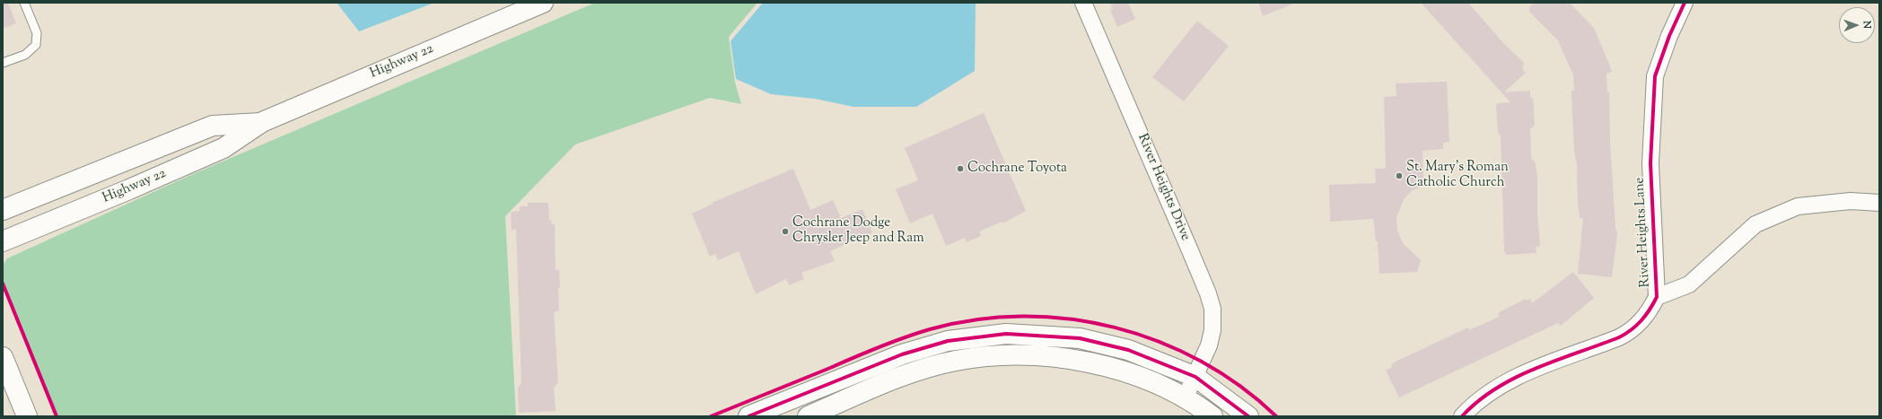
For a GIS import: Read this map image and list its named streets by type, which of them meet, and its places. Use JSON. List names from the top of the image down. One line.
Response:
{"streets":{"street":["Highway 22","River Heights Drive","River Heights Lane"]},"places":["Cochrane Toyota","St. Mary's Roman Catholic Church","Cochrane Dodge Chrysler Jeep and Ram"],"north":"right"}
